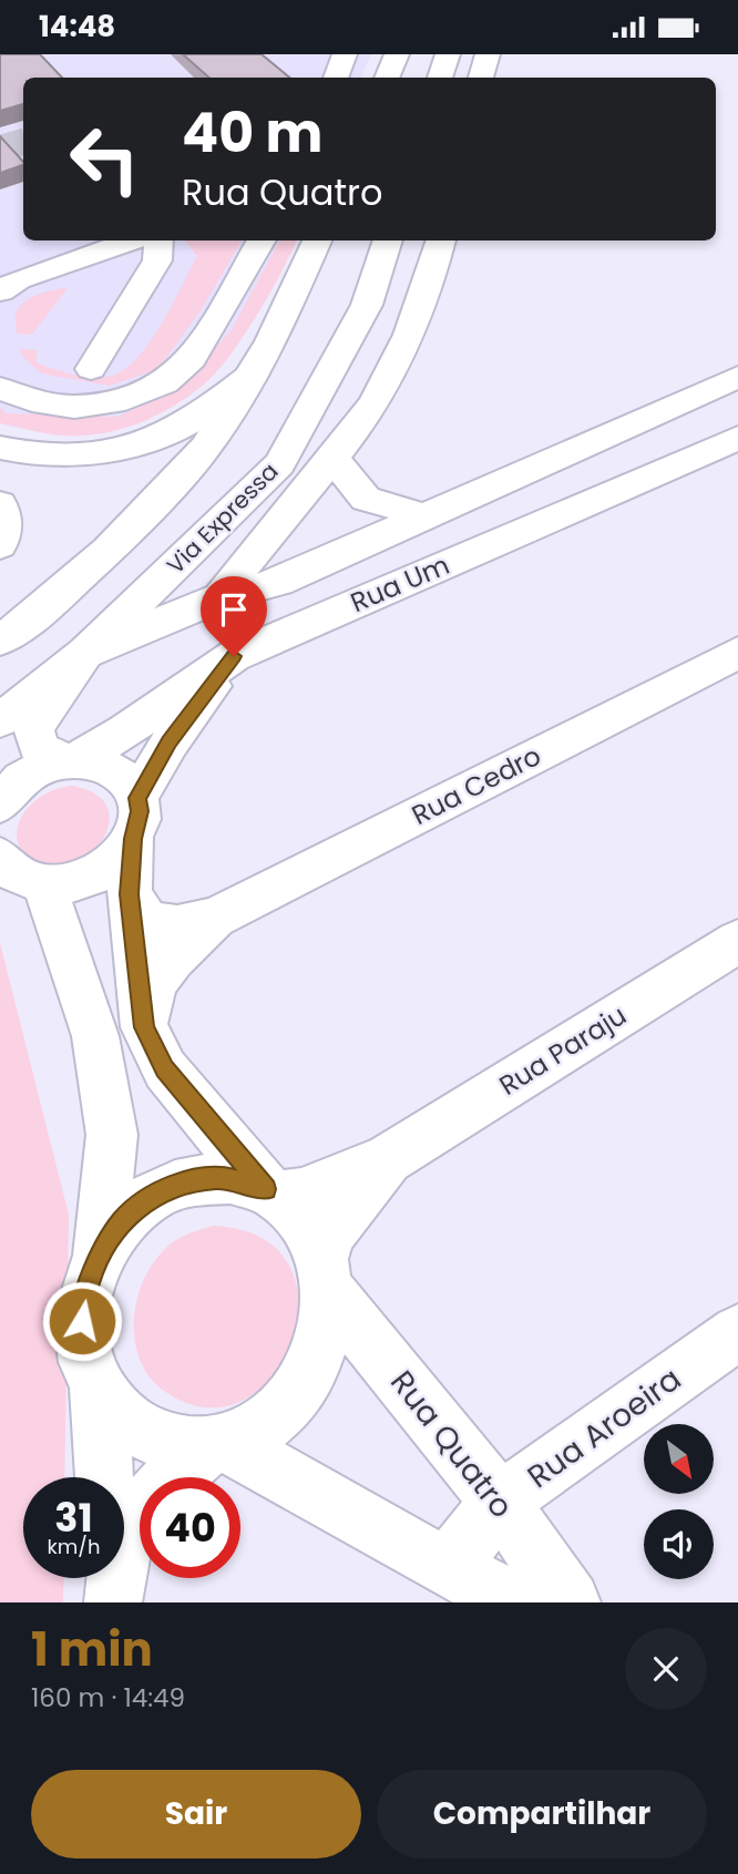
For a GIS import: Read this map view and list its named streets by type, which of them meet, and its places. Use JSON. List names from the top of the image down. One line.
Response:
{"streets":{"main road":["Via Expressa","Rua Um","Rua Cedro","Rua Paraju","Rua Aroeira","Rua Quatro"]},"crossings":[["Rua Paraju","Rua Quatro"],["Rua Aroeira","Rua Quatro"]],"north":"bottom right","page":{"status":"14:48","turn":["40 m","Rua Quatro"],"speed":"31 km/h","limit":"40","heading":["1 min","160 m · 14:49"],"buttons":["Sair","Compartilhar"]}}
